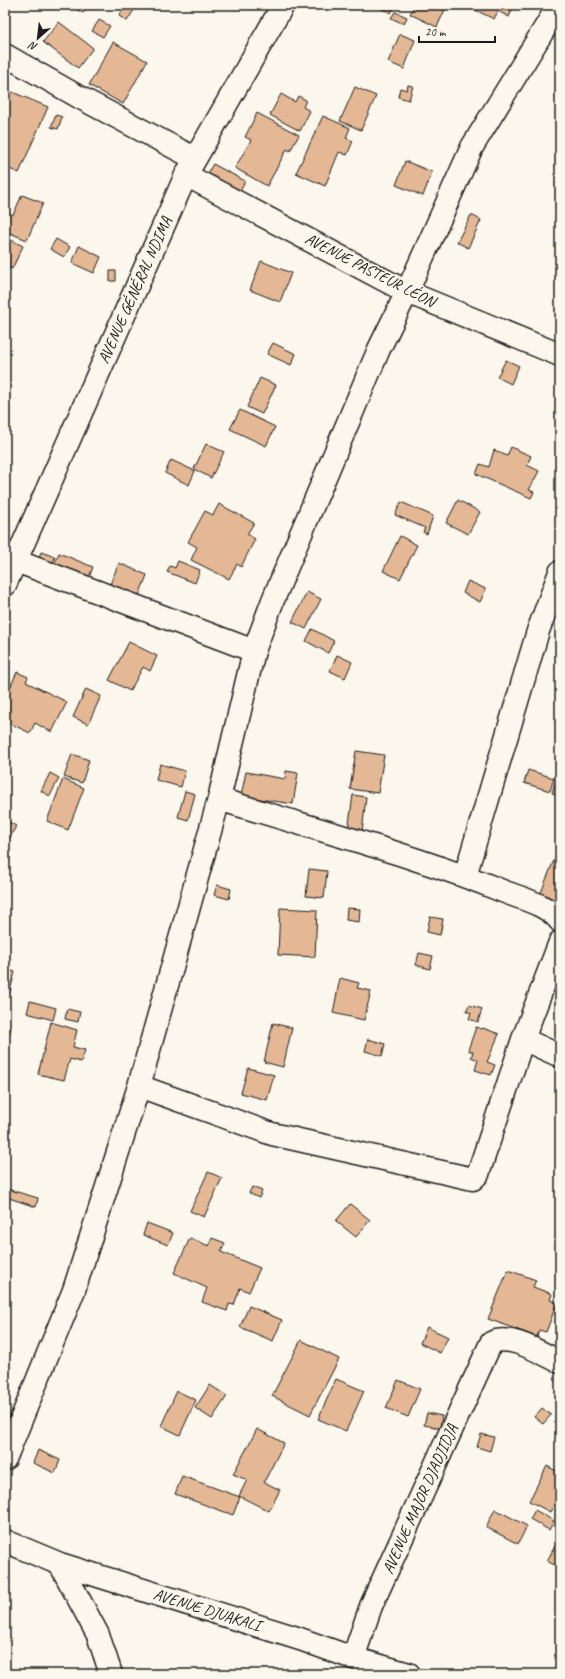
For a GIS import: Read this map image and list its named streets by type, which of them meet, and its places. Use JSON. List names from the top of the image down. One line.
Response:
{"streets":{"street":["AVENUE PASTEUR LÉON","AVENUE GÉNÉRAL NDIMA","AVENUE MAJOR DJADJIDJA","AVENUE DJUAKALI"]},"crossings":[["AVENUE PASTEUR LÉON","AVENUE GÉNÉRAL NDIMA"],["AVENUE MAJOR DJADJIDJA","AVENUE DJUAKALI"]],"scale_bar":"20 m","north":"bottom left"}
